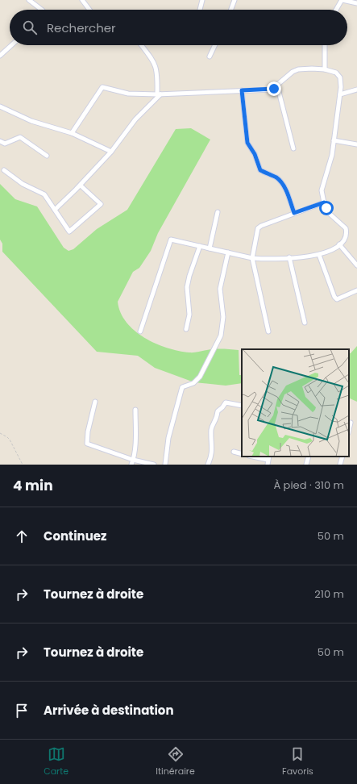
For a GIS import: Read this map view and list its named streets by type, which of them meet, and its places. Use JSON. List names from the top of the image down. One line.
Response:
{"page":{"search":"Rechercher","heading":["4 min","À pied · 310 m"],"list":[["Continuez","50 m"],["Tournez à droite","210 m"],["Tournez à droite","50 m"],"Arrivée à destination"],"nav":["Carte","Itinéraire","Favoris"]}}
